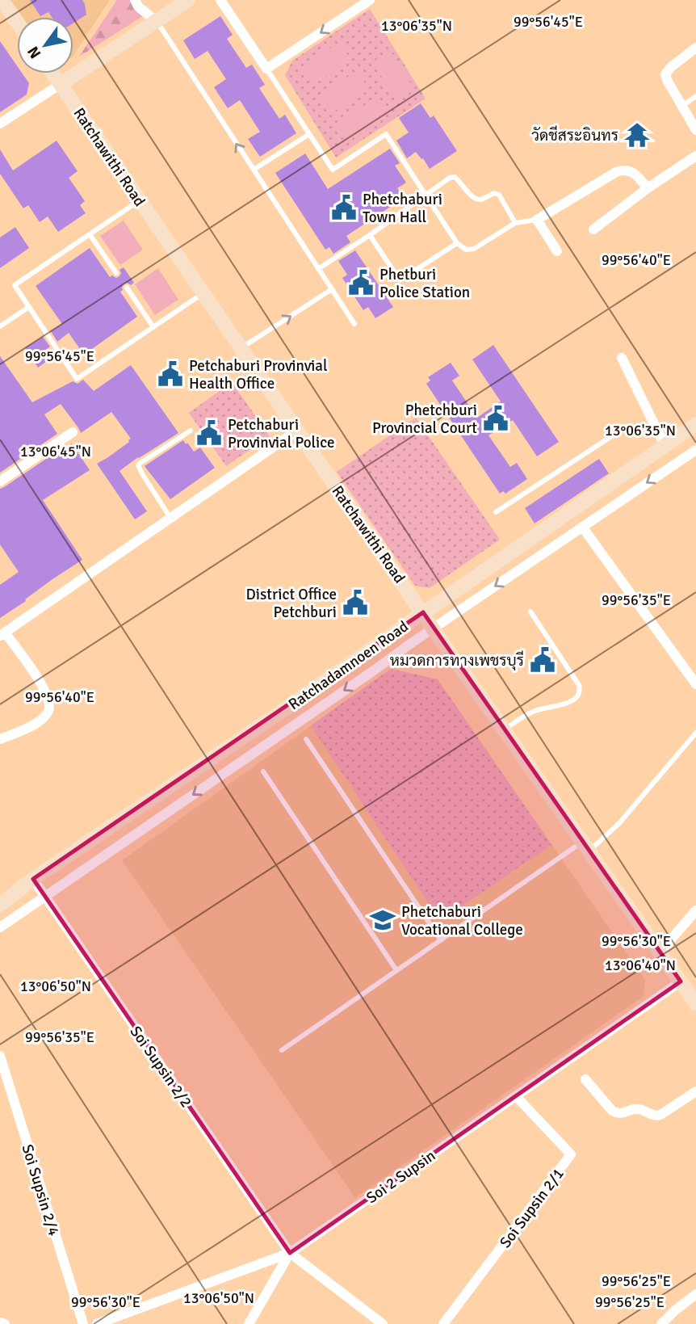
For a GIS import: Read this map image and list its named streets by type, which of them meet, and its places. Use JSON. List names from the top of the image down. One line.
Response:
{"streets":{"main road":["Ratchawithi Road","Ratchadamnoen Road"],"street":["Soi Supsin 2/2","Soi 2 Supsin","Soi Supsin 2/4","Soi Supsin 2/1"]},"crossings":[["Ratchawithi Road","Ratchadamnoen Road"],["Ratchawithi Road","Soi 2 Supsin"],["Ratchadamnoen Road","Soi Supsin 2/2"],["Soi Supsin 2/2","Soi 2 Supsin"],["Soi 2 Supsin","Soi Supsin 2/1"]],"places":{"temple":["วัดชีสระอินทร"],"public building":["Phetchaburi Town Hall","Phetburi Police Station","Petchaburi Provinvial Health Office","Phetchburi Provincial Court","Petchaburi Provinvial Police","District Office Petchburi","หมวดการทางเพชรบุรี"],"school or university":["Phetchaburi Vocational College"]},"north":"bottom left","coordinates":["99°56'45\"E","13°06'35\"N","99°56'40\"E","13°06'45\"N","99°56'35\"E","99°56'30\"E","13°06'40\"N","13°06'50\"N","99°56'25\"E"]}
